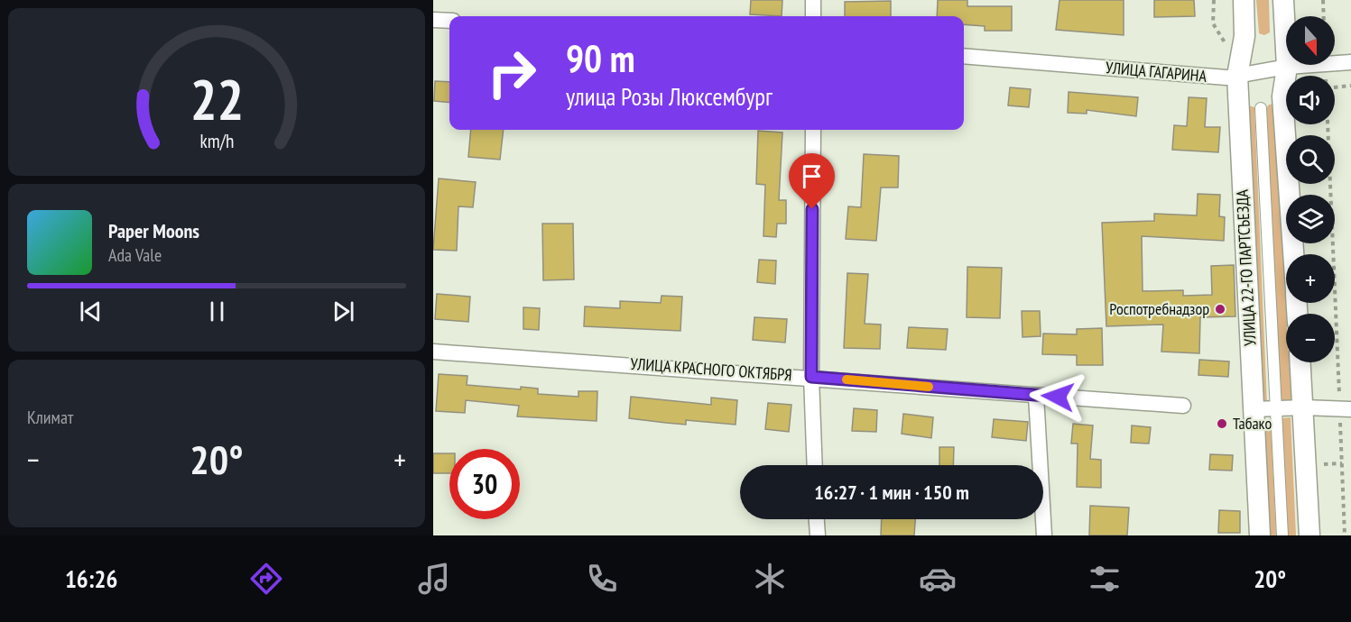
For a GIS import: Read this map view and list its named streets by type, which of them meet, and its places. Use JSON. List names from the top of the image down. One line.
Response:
{"streets":{"main road":["УЛИЦА 22-ГО ПАРТСЪЕЗДА"],"street":["УЛИЦА ГАГАРИНА","УЛИЦА КРАСНОГО ОКТЯБРЯ"]},"crossings":[["УЛИЦА ГАГАРИНА","УЛИЦА 22-ГО ПАРТСЪЕЗДА"]],"places":["Роспотребнадзор","Табако"],"north":"bottom","page":{"map_buttons":["+","−"],"turn":["90 m","улица Розы Люксембург"],"song":["Paper Moons","Ada Vale"],"tile":"Климат","heat":["−","20°","+"],"limit":"30","trip":"16:27 · 1 мин · 150 m","tabs":["16:26","20°"],"gauge":["22","km/h"]}}
